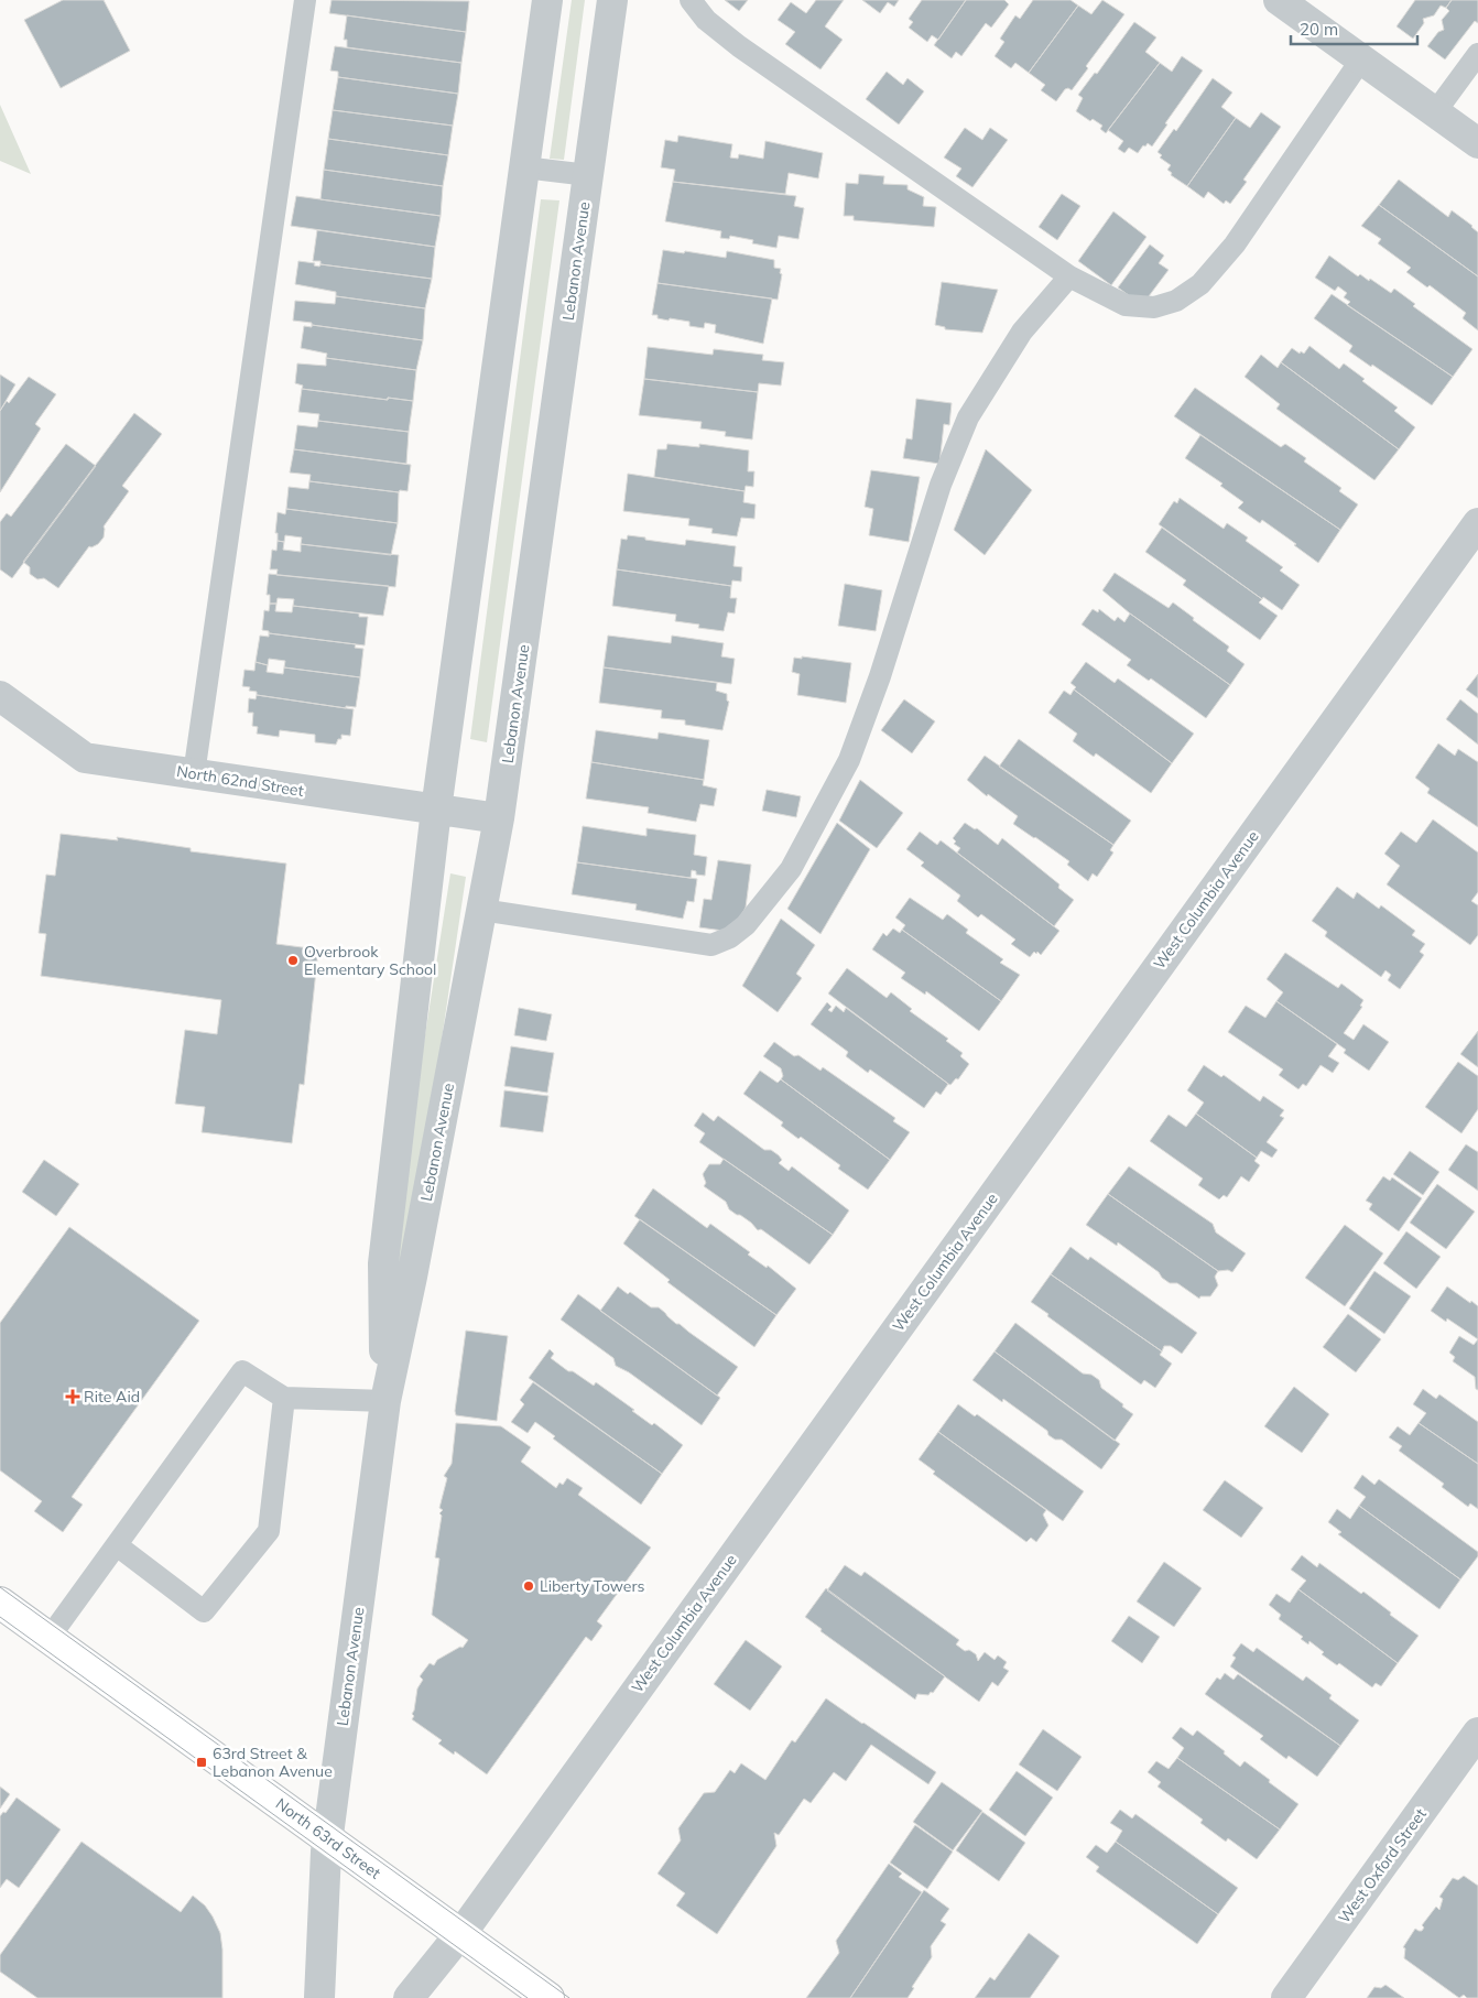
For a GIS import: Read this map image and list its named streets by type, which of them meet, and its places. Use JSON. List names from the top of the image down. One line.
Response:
{"streets":{"main road":["North 63rd Street"],"street":["Lebanon Avenue","North 62nd Street","West Columbia Avenue","West Oxford Street"]},"crossings":[["Lebanon Avenue","North 62nd Street"],["Lebanon Avenue","North 63rd Street"],["West Columbia Avenue","North 63rd Street"]],"places":{"other":["Overbrook Elementary School","Liberty Towers"],"health":["Rite Aid"],"transit":["63rd Street & Lebanon Avenue"]},"scale_bar":"20 m"}
